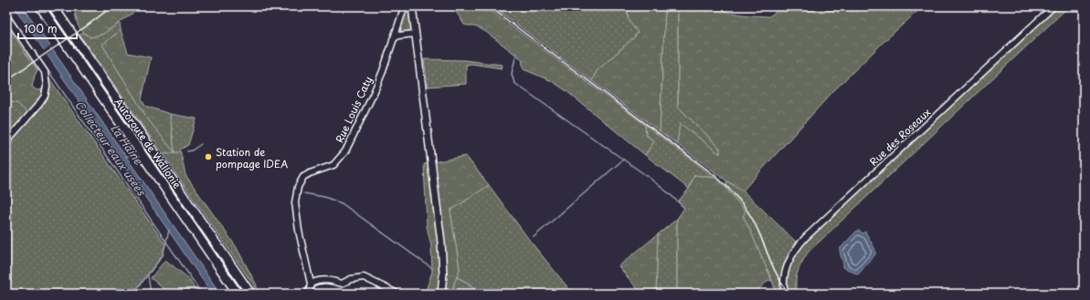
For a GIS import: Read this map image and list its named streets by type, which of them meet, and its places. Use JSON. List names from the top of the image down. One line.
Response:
{"streets":{"highway":["Autoroute de Wallonie"],"street":["Rue Louis Caty","Rue des Roseaux"]},"water":["La Haine","Collecteur eaux usées"],"places":["Station de pompage IDEA"],"scale_bar":"100 m"}
